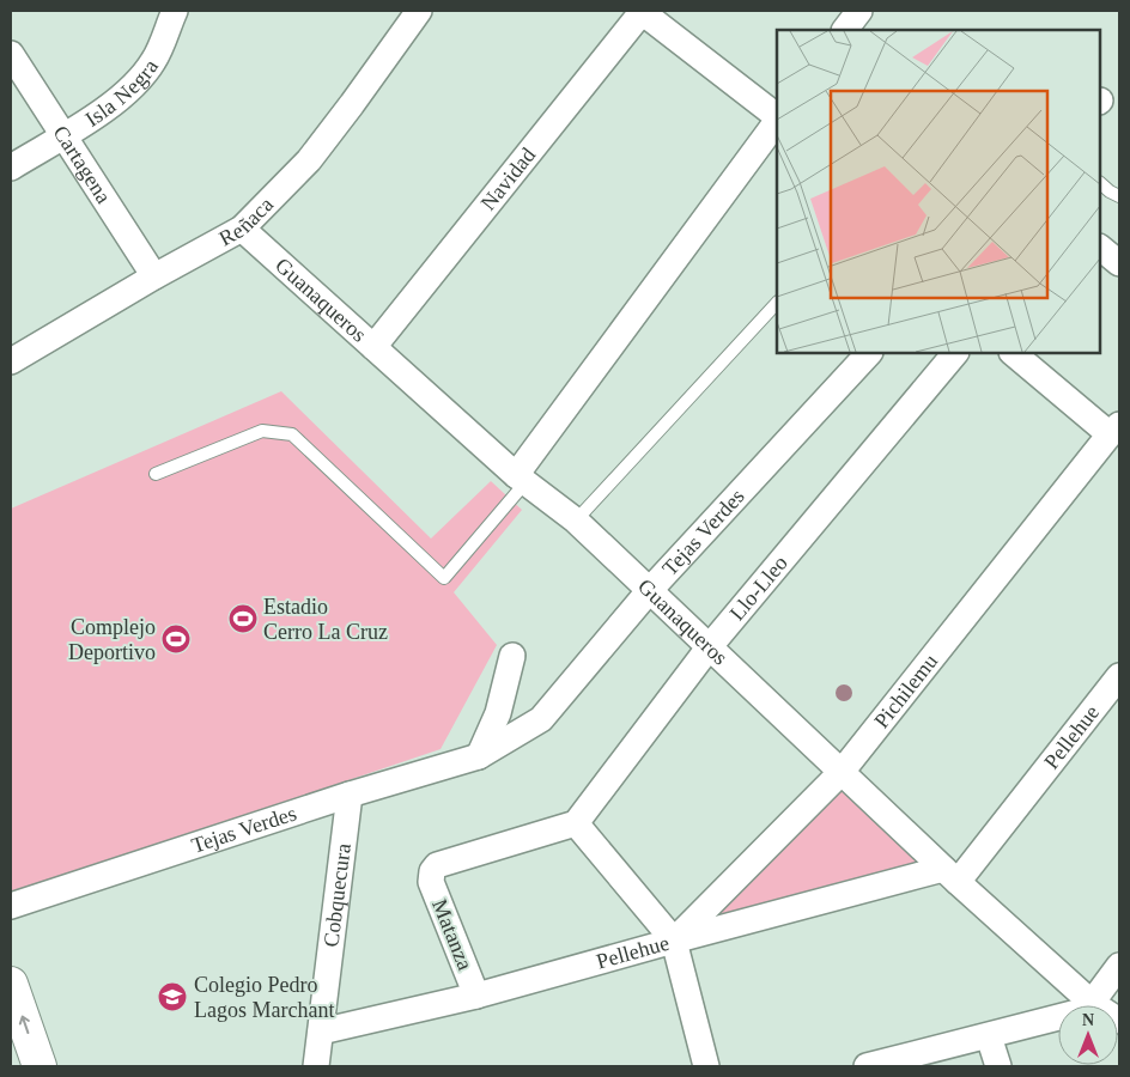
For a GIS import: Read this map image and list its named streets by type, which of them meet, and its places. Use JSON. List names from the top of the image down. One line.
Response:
{"streets":{"street":["Isla Negra","Cartagena","Navidad","Reñaca","Guanaqueros","Tejas Verdes","Llo-Lleo","Pichilemu","Pellehue","Cobquecura","Matanza"]},"crossings":[["Isla Negra","Cartagena"],["Cartagena","Reñaca"],["Navidad","Guanaqueros"],["Reñaca","Guanaqueros"],["Guanaqueros","Tejas Verdes"],["Guanaqueros","Llo-Lleo"],["Guanaqueros","Pichilemu"],["Guanaqueros","Pellehue"],["Tejas Verdes","Cobquecura"],["Llo-Lleo","Matanza"],["Pichilemu","Pellehue"],["Pellehue","Cobquecura"],["Pellehue","Matanza"]],"places":{"sports":["Estadio Cerro La Cruz","Complejo Deportivo"],"school or university":["Colegio Pedro Lagos Marchant"]},"north":"top"}
